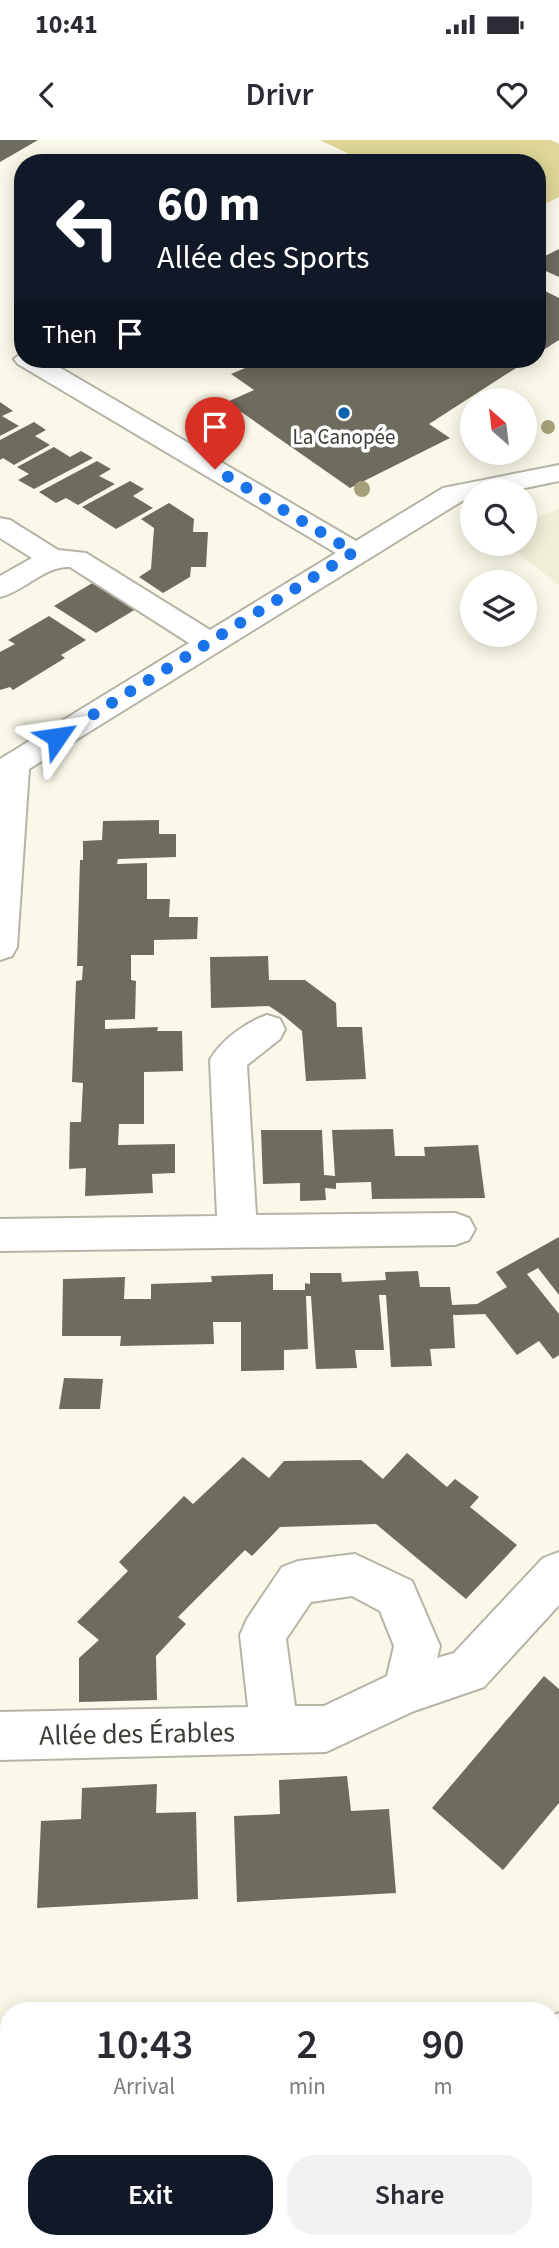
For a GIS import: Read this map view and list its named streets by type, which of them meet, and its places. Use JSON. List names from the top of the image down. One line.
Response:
{"streets":{"street":["Allée des Érables"]},"places":["La Canopée"],"north":"top left","page":{"status":"10:41","header":"Drivr","turn":["60 m","Allée des Sports"],"then":"Then","eta":["10:43","Arrival","2","min","90","m"],"buttons":["Exit","Share"]}}
